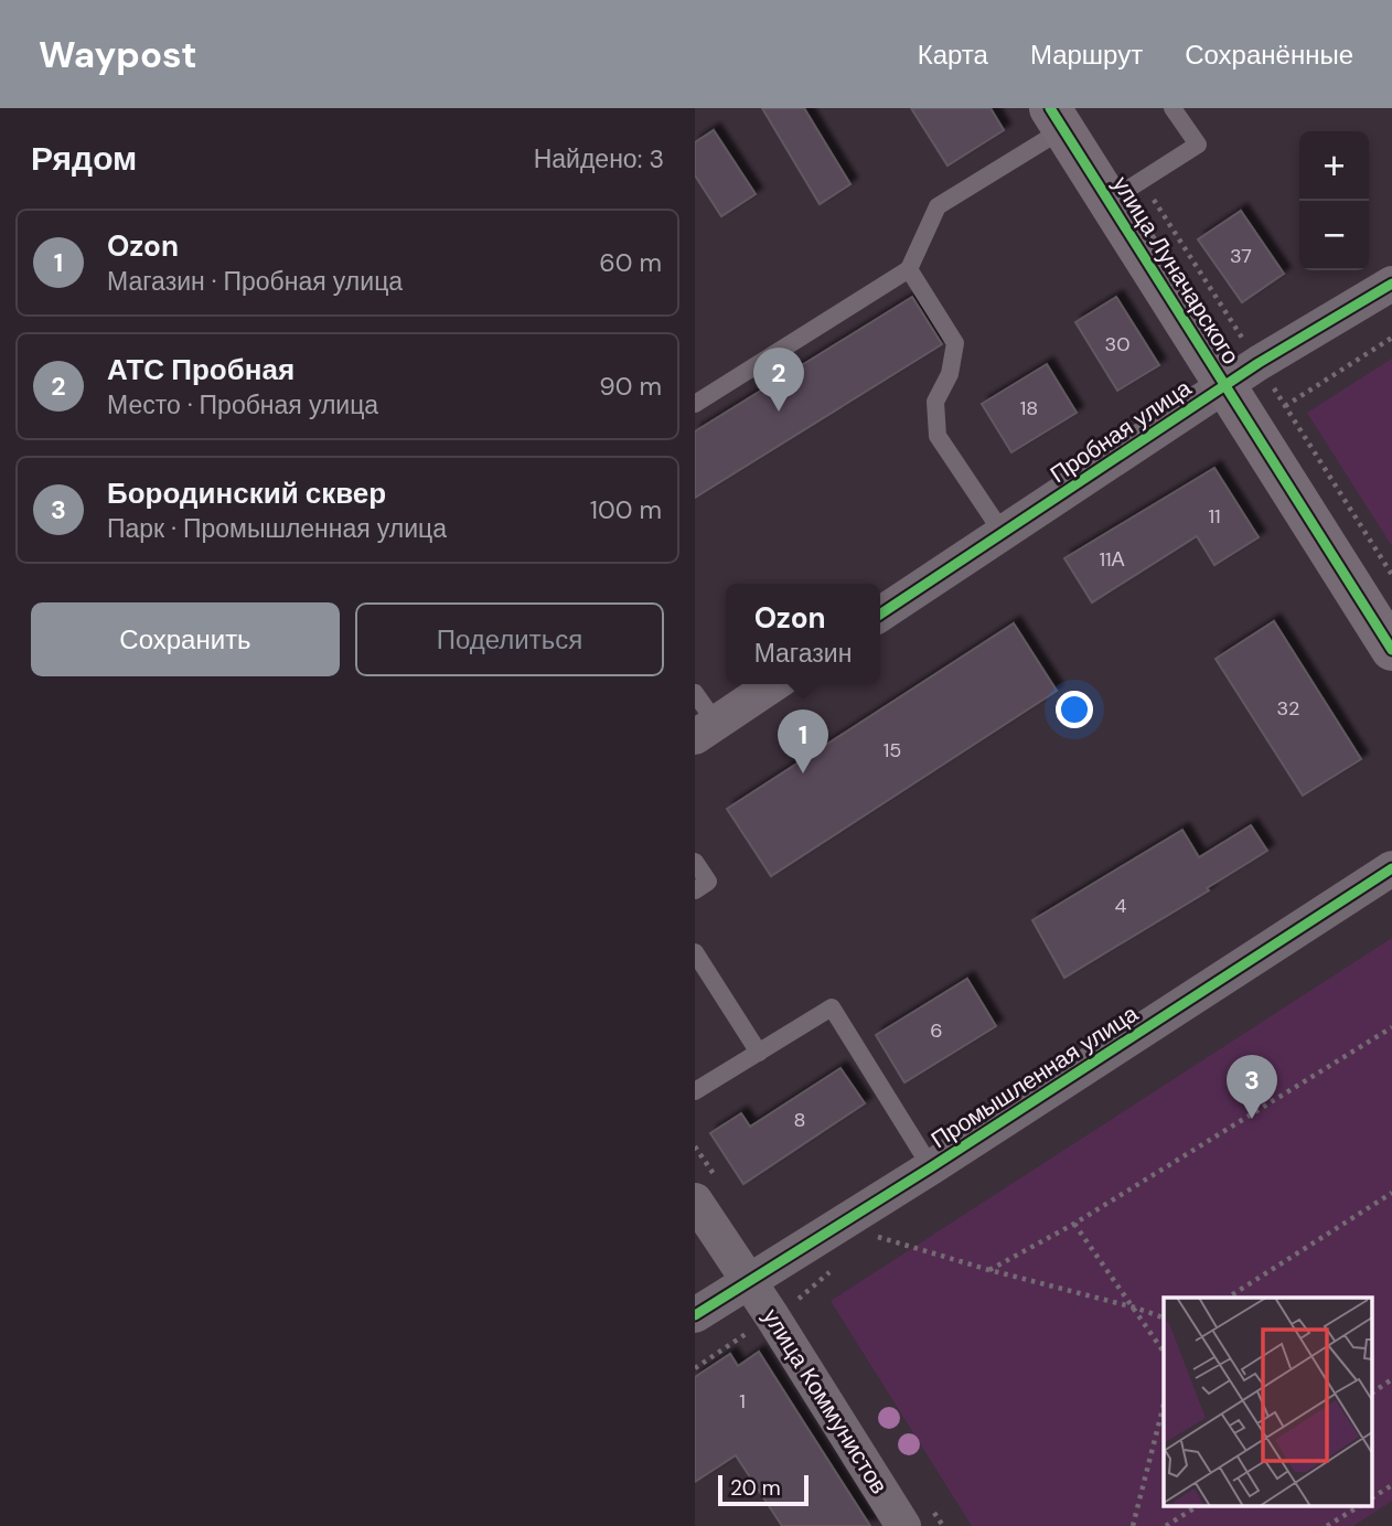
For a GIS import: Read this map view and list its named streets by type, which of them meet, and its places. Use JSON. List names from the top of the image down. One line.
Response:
{"streets":{"street":["улица Луначарского","Пробная улица","Промышленная улица","улица Коммунистов"]},"crossings":[["улица Луначарского","Пробная улица"],["Промышленная улица","улица Коммунистов"]],"house_numbers":["37","30","18","11","11А","32","15","4","6","8","1"],"scale_bar":"20 m","page":{"header":"Waypost","nav":["Карта","Маршрут","Сохранённые"],"heading":["Рядом","Найдено: 3"],"map_buttons":["+","−"],"list":[{"mark":"1","name":"Ozon","note":"Магазин · Пробная улица","value":"60 m"},{"mark":"2","name":"АТС Пробная","note":"Место · Пробная улица","value":"90 m"},{"mark":"3","name":"Бородинский сквер","note":"Парк · Промышленная улица","value":"100 m"}],"pins":["2","1","3"],"buttons":["Сохранить","Поделиться"],"popup":["Ozon","Магазин"],"scale":"20 m"}}
